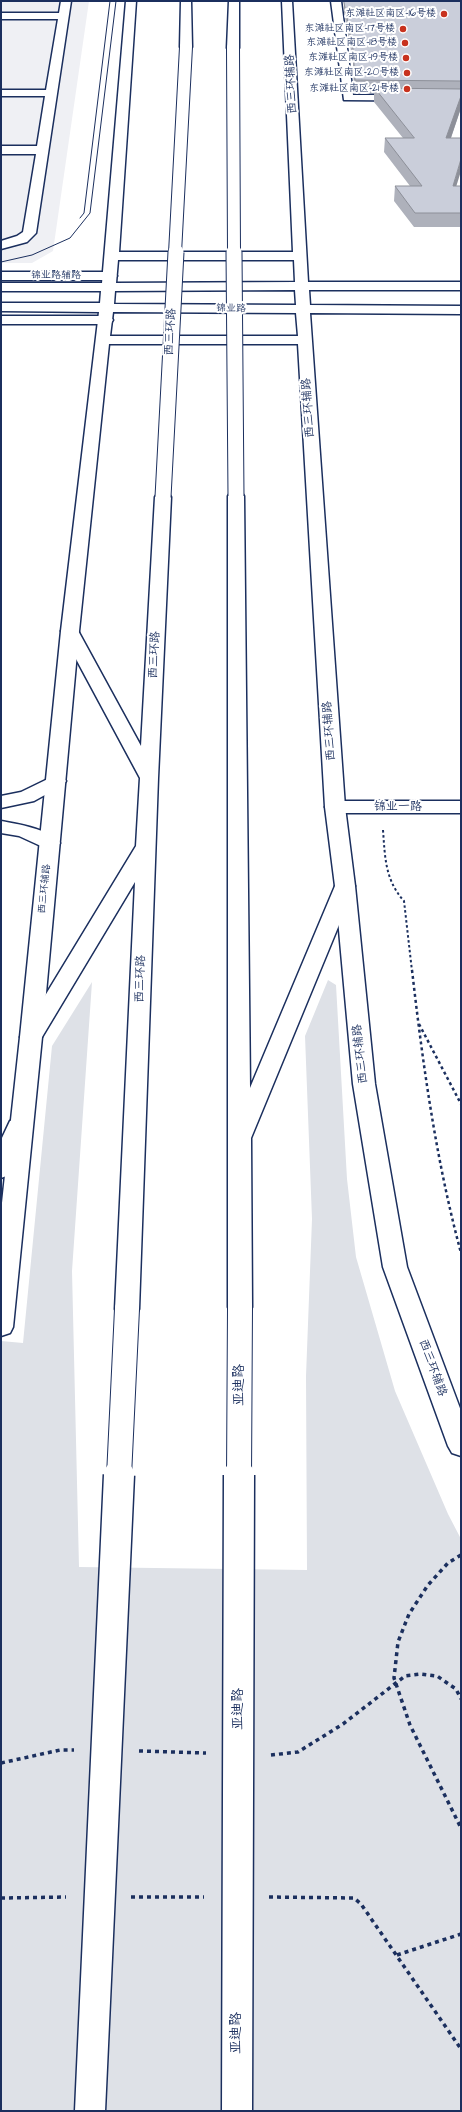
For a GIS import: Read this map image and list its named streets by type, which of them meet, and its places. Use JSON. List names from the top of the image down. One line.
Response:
{"streets":{"main road":["西三环辅路","锦业路辅路","锦业路","西三环路","锦业一路","亚迪路"]},"crossings":[["西三环辅路","锦业路辅路"],["西三环辅路","锦业路"],["西三环辅路","锦业一路"],["锦业路辅路","锦业路"]],"places":["东滩社区南区-16号楼","东滩社区南区-17号楼","东滩社区南区-18号楼","东滩社区南区-19号楼","东滩社区南区-20号楼","东滩社区南区-21号楼"]}
